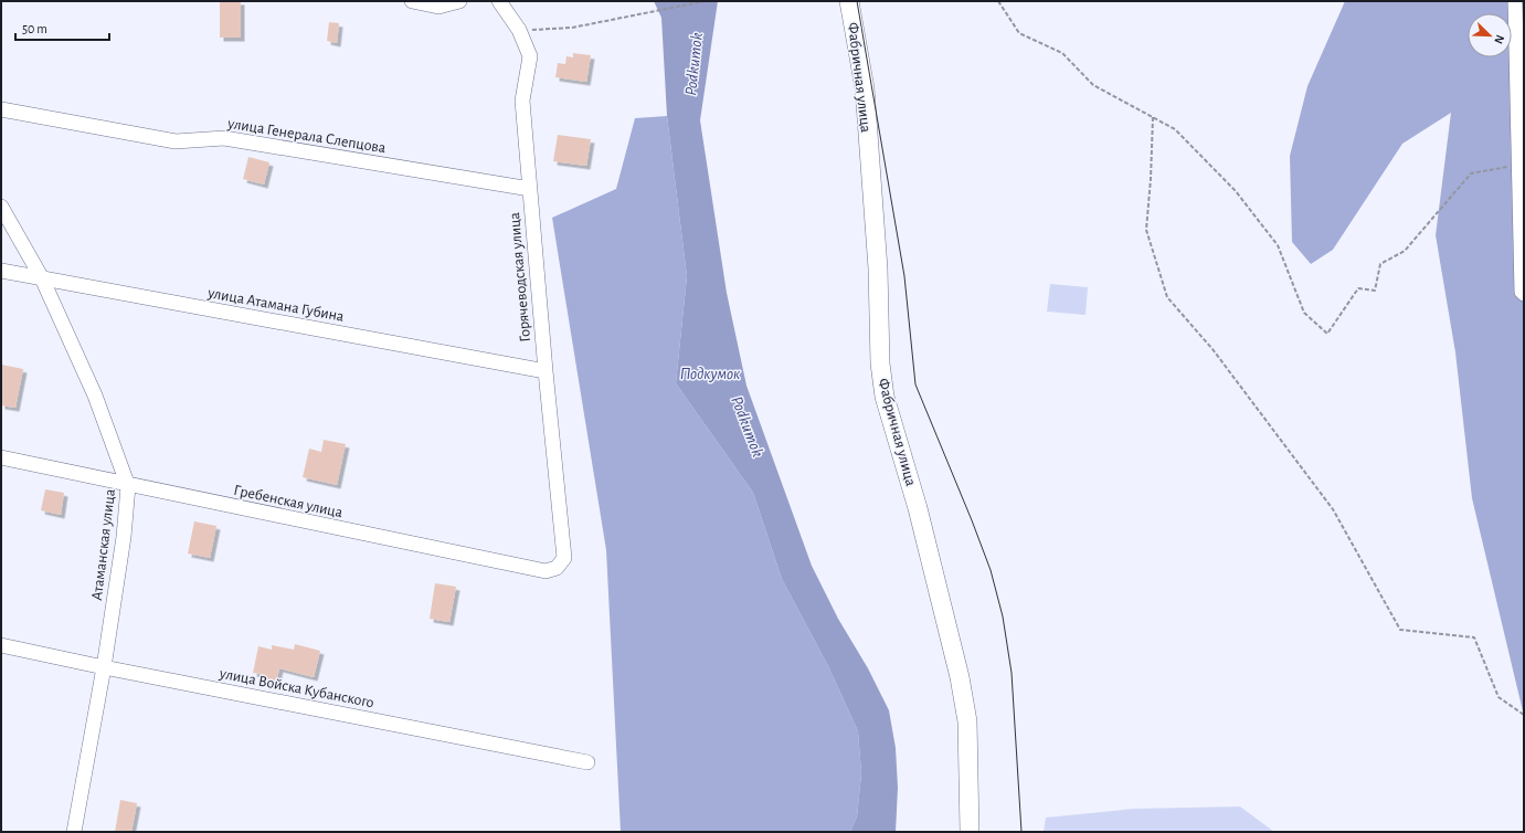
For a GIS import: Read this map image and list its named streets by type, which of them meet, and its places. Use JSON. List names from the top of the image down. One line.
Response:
{"streets":{"main road":["Фабричная улица"],"street":["улица Генерала Слепцова","Горячеводская улица","улица Атамана Губина","Гребенская улица","Атаманская улица","улица Войска Кубанского"]},"crossings":[["улица Генерала Слепцова","Горячеводская улица"],["Горячеводская улица","улица Атамана Губина"],["Горячеводская улица","Гребенская улица"],["улица Атамана Губина","Атаманская улица"],["Гребенская улица","Атаманская улица"],["Атаманская улица","улица Войска Кубанского"]],"water":["Podkumok","Подкумок"],"scale_bar":"50 m","north":"bottom right"}
